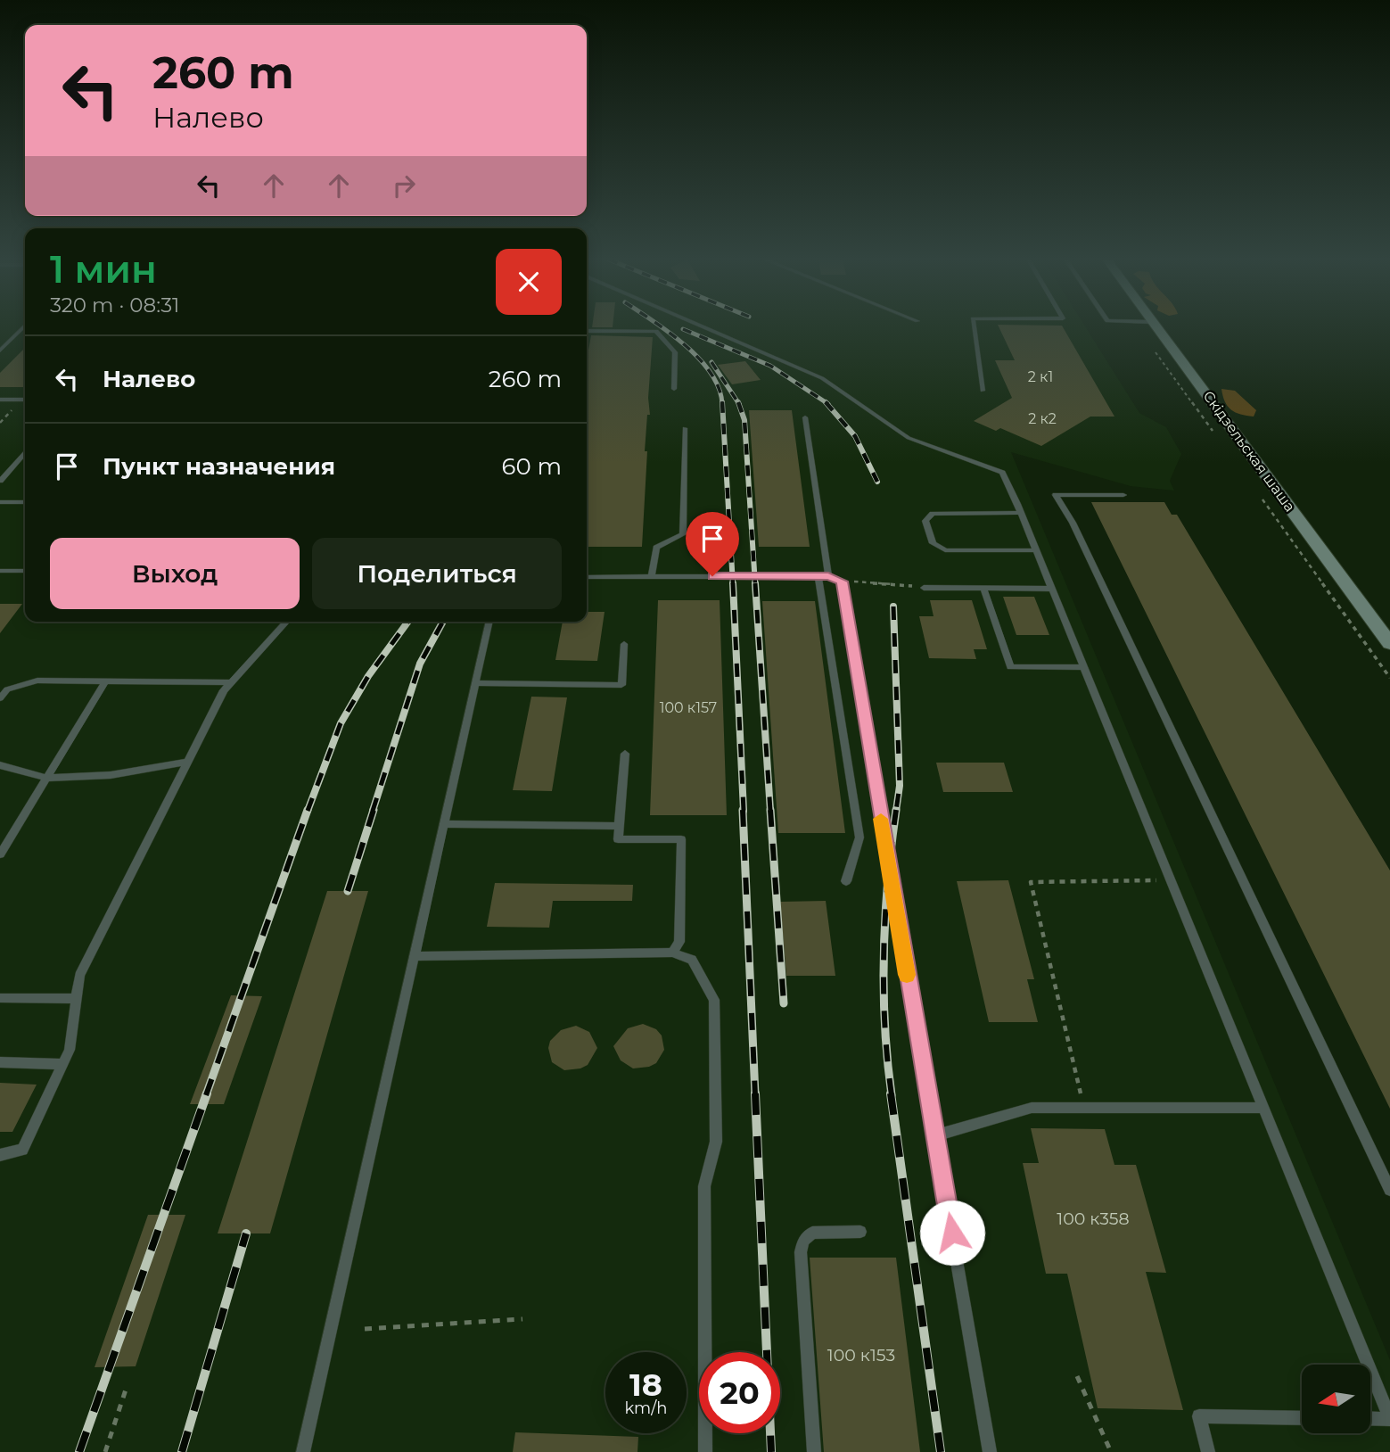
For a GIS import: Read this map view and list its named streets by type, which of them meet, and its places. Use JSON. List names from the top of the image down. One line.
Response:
{"streets":{"street":["Скідзельская шаша"]},"house_numbers":["2 к1","2 к2","100 к157","100 к358","100 к153"],"north":"left","page":{"turn":["260 m","Налево"],"heading":["1 мин","320 m · 08:31"],"list":[{"name":"Налево","value":"260 m"},{"name":"Пункт назначения","value":"60 m"}],"buttons":["Выход","Поделиться"],"speed":"18 km/h","limit":"20"}}
